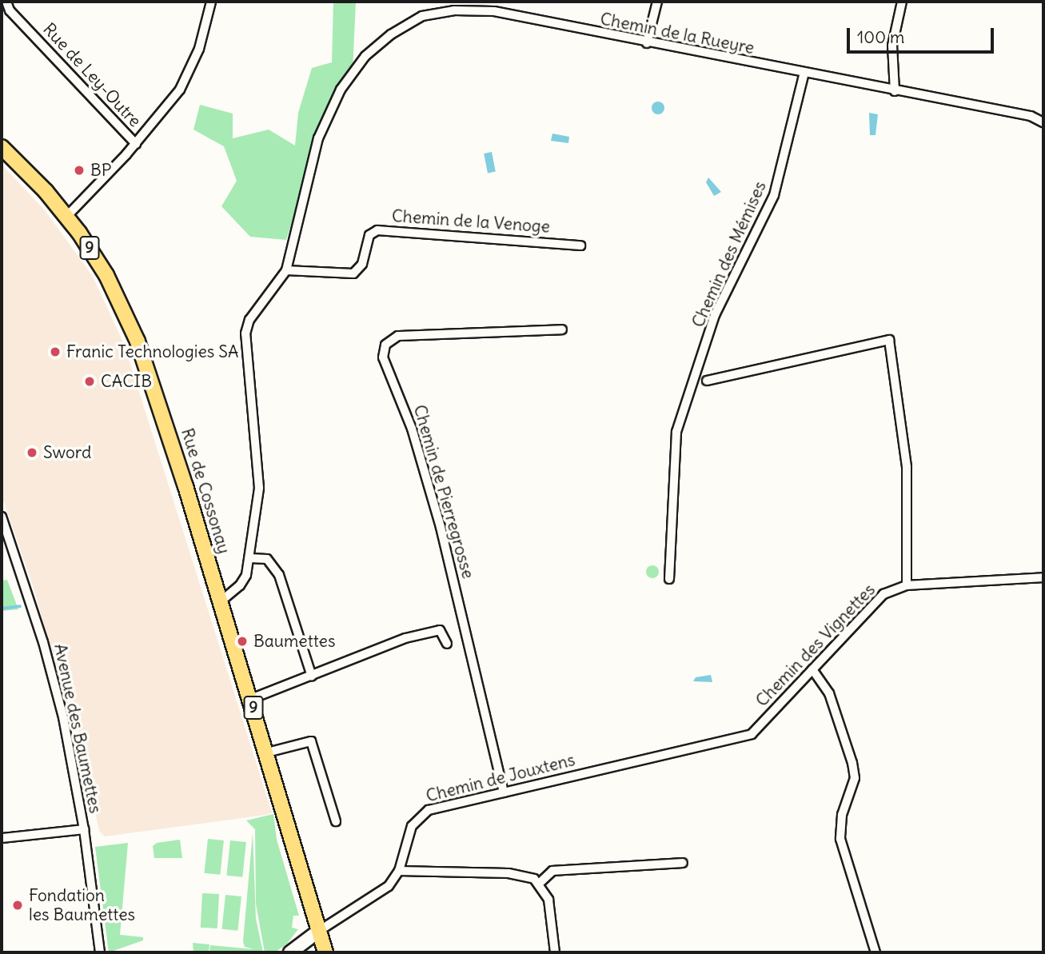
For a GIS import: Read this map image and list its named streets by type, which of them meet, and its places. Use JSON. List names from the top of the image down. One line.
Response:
{"streets":{"main road":["9","Rue de Cossonay"],"street":["Chemin de la Rueyre","Rue de Ley-Outre","Chemin de la Venoge","Chemin des Mémises","Chemin de Pierregrosse","Chemin des Vignettes","Avenue des Baumettes","Chemin de Jouxtens"]},"crossings":[["Chemin de la Rueyre","Chemin de la Venoge"],["Chemin de la Rueyre","Chemin des Mémises"],["Chemin de la Rueyre","Rue de Cossonay"],["9","Rue de Cossonay"],["Rue de Cossonay","Chemin de Jouxtens"],["Chemin de Pierregrosse","Chemin de Jouxtens"],["Chemin des Vignettes","Chemin de Jouxtens"]],"places":["BP","Franic Technologies SA","CACIB","Sword","Baumettes","Fondation les Baumettes"],"scale_bar":"100 m"}
